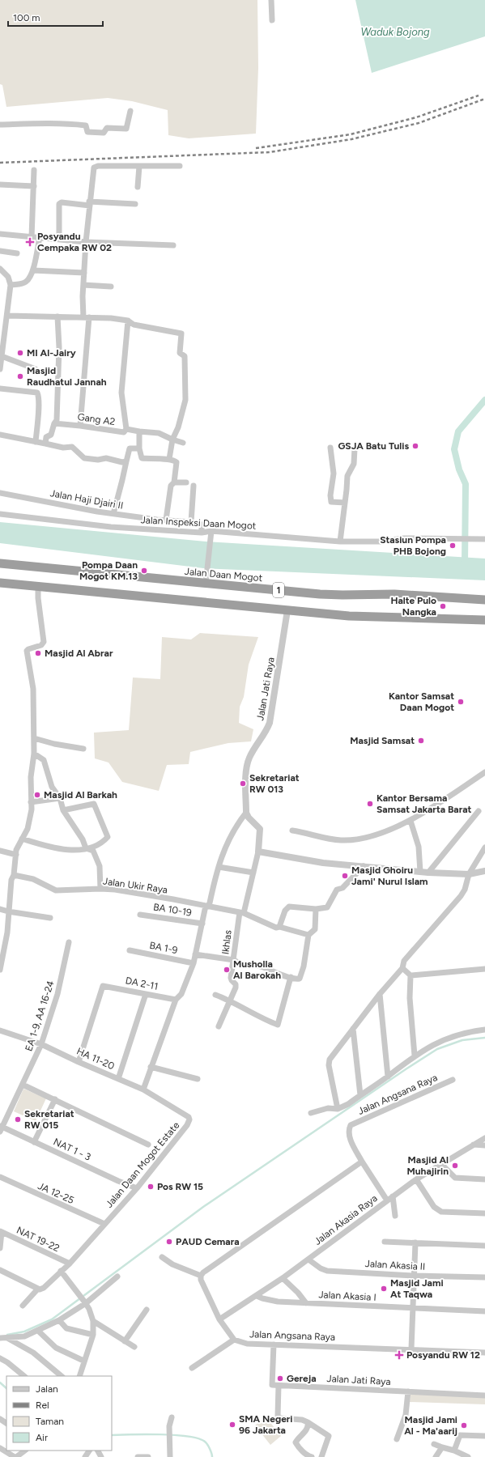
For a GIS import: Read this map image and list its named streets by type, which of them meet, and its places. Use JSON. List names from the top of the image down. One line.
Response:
{"streets":{"highway":["Jalan Daan Mogot","1"],"street":["Gang A2","Jalan Haji Djairi II","Jalan Inspeksi Daan Mogot","Jalan Jati Raya","Jalan Ukir Raya","BA 10-19","Ikhlas","BA 1-9","DA 2-11","EA 1-9, AA 16-24","HA 11-20","Jalan Angsana Raya","NAT 1 - 3","Jalan Daan Mogot Estate","JA 12-25","Jalan Akasia Raya","NAT 19-22","Jalan Akasia II","Jalan Akasia I"]},"crossings":[["1","Jalan Jati Raya"],["Jalan Ukir Raya","Ikhlas"],["DA 2-11","HA 11-20"],["EA 1-9, AA 16-24","HA 11-20"],["EA 1-9, AA 16-24","NAT 1 - 3"],["HA 11-20","Jalan Daan Mogot Estate"],["Jalan Angsana Raya","Jalan Akasia Raya"],["NAT 1 - 3","Jalan Daan Mogot Estate"],["Jalan Daan Mogot Estate","JA 12-25"],["Jalan Daan Mogot Estate","NAT 19-22"],["Jalan Akasia Raya","Jalan Akasia II"],["Jalan Akasia Raya","Jalan Akasia I"]],"water":["Waduk Bojong"],"places":{"health":["Posyandu Cempaka RW 02","Posyandu RW 12"],"other":["MI Al-Jairy","Masjid Raudhatul Jannah","GSJA Batu Tulis","Stasiun Pompa PHB Bojong","Pompa Daan Mogot KM.13","Halte Pulo Nangka","Masjid Al Abrar","Kantor Samsat Daan Mogot","Masjid Samsat","Sekretariat RW 013","Masjid Al Barkah","Kantor Bersama Samsat Jakarta Barat","Masjid Ghoiru Jami' Nurul Islam","Musholla Al Barokah","Sekretariat RW 015","Masjid Al Muhajirin","Pos RW 15","PAUD Cemara","Masjid Jami At Taqwa","Gereja","SMA Negeri 96 Jakarta","Masjid Jami Al - Ma'aarij"]},"legend":["Jalan","Rel","Taman","Air"],"scale_bar":"100 m"}
